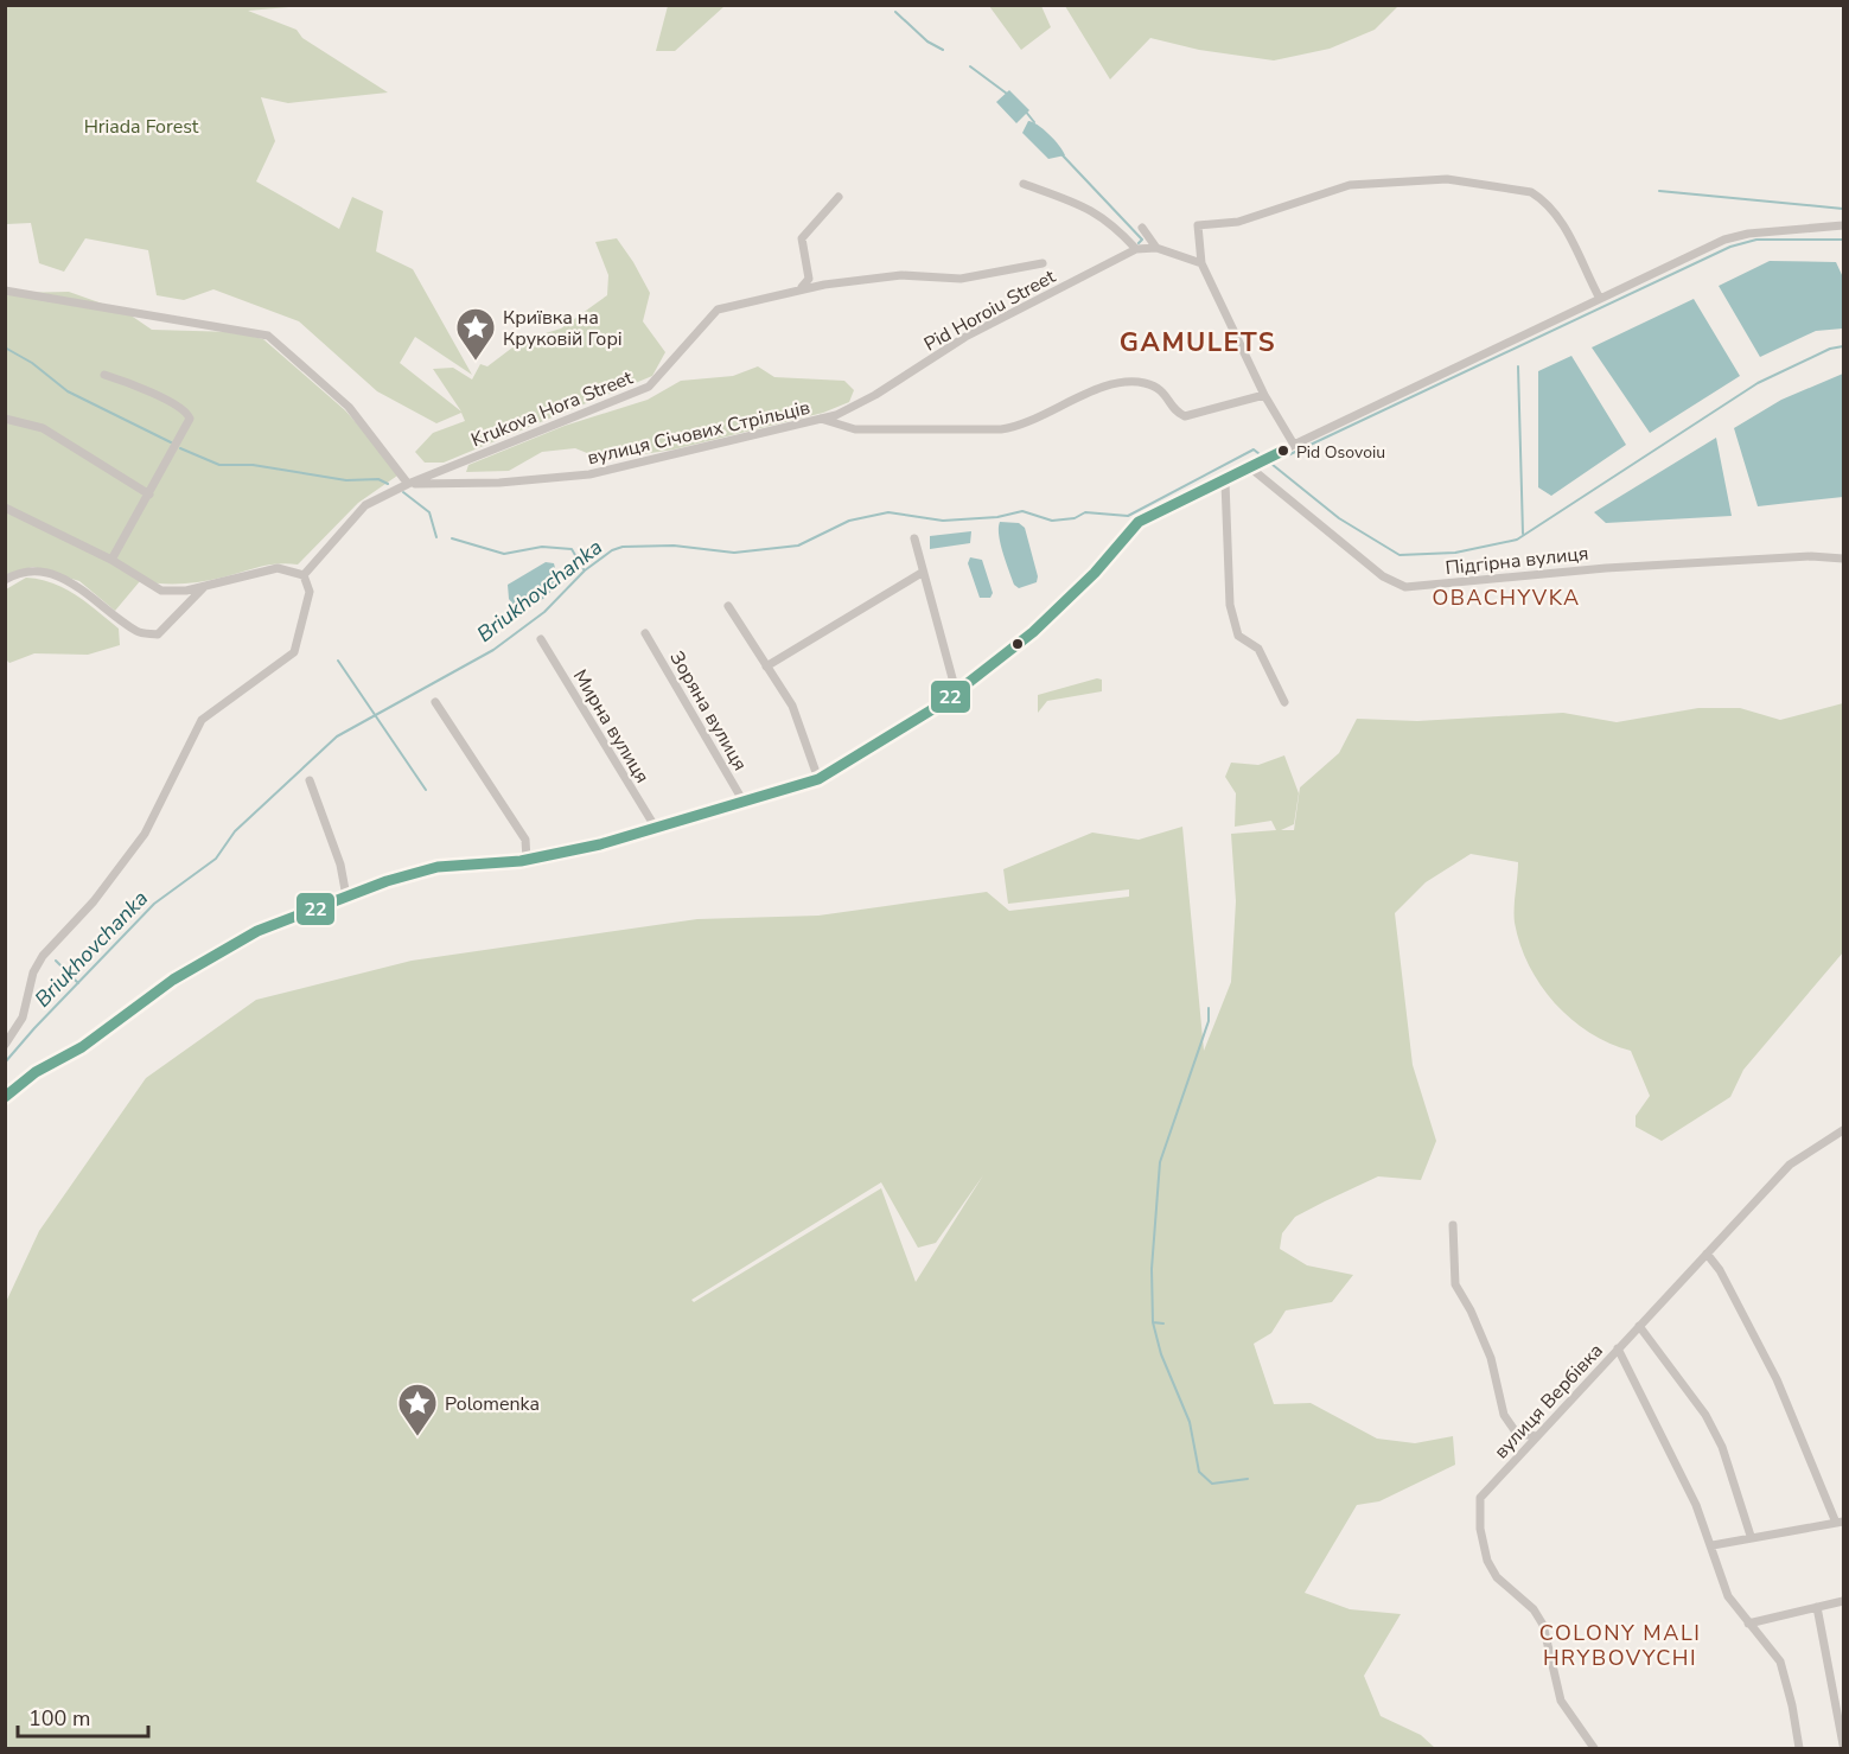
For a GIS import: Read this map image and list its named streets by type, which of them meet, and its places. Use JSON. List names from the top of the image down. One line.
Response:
{"streets":{"street":["Pid Horoiu Street","Krukova Hora Street","вулиця Січових Стрільців","Підгірна вулиця","Зоряна вулиця","Мирна вулиця","вулиця Вербівка"]},"crossings":[["Pid Horoiu Street","вулиця Січових Стрільців"],["Krukova Hora Street","вулиця Січових Стрільців"]],"districts":["GAMULETS","OBACHYVKA","COLONY MALI HRYBOVYCHI"],"water":["Briukhovchanka"],"parks":["Hriada Forest"],"places":{"place":["Криївка на Круковій Горі","Polomenka"],"other":["Pid Osovoiu"]},"lines":["transit line 22"],"scale_bar":"100 m"}
